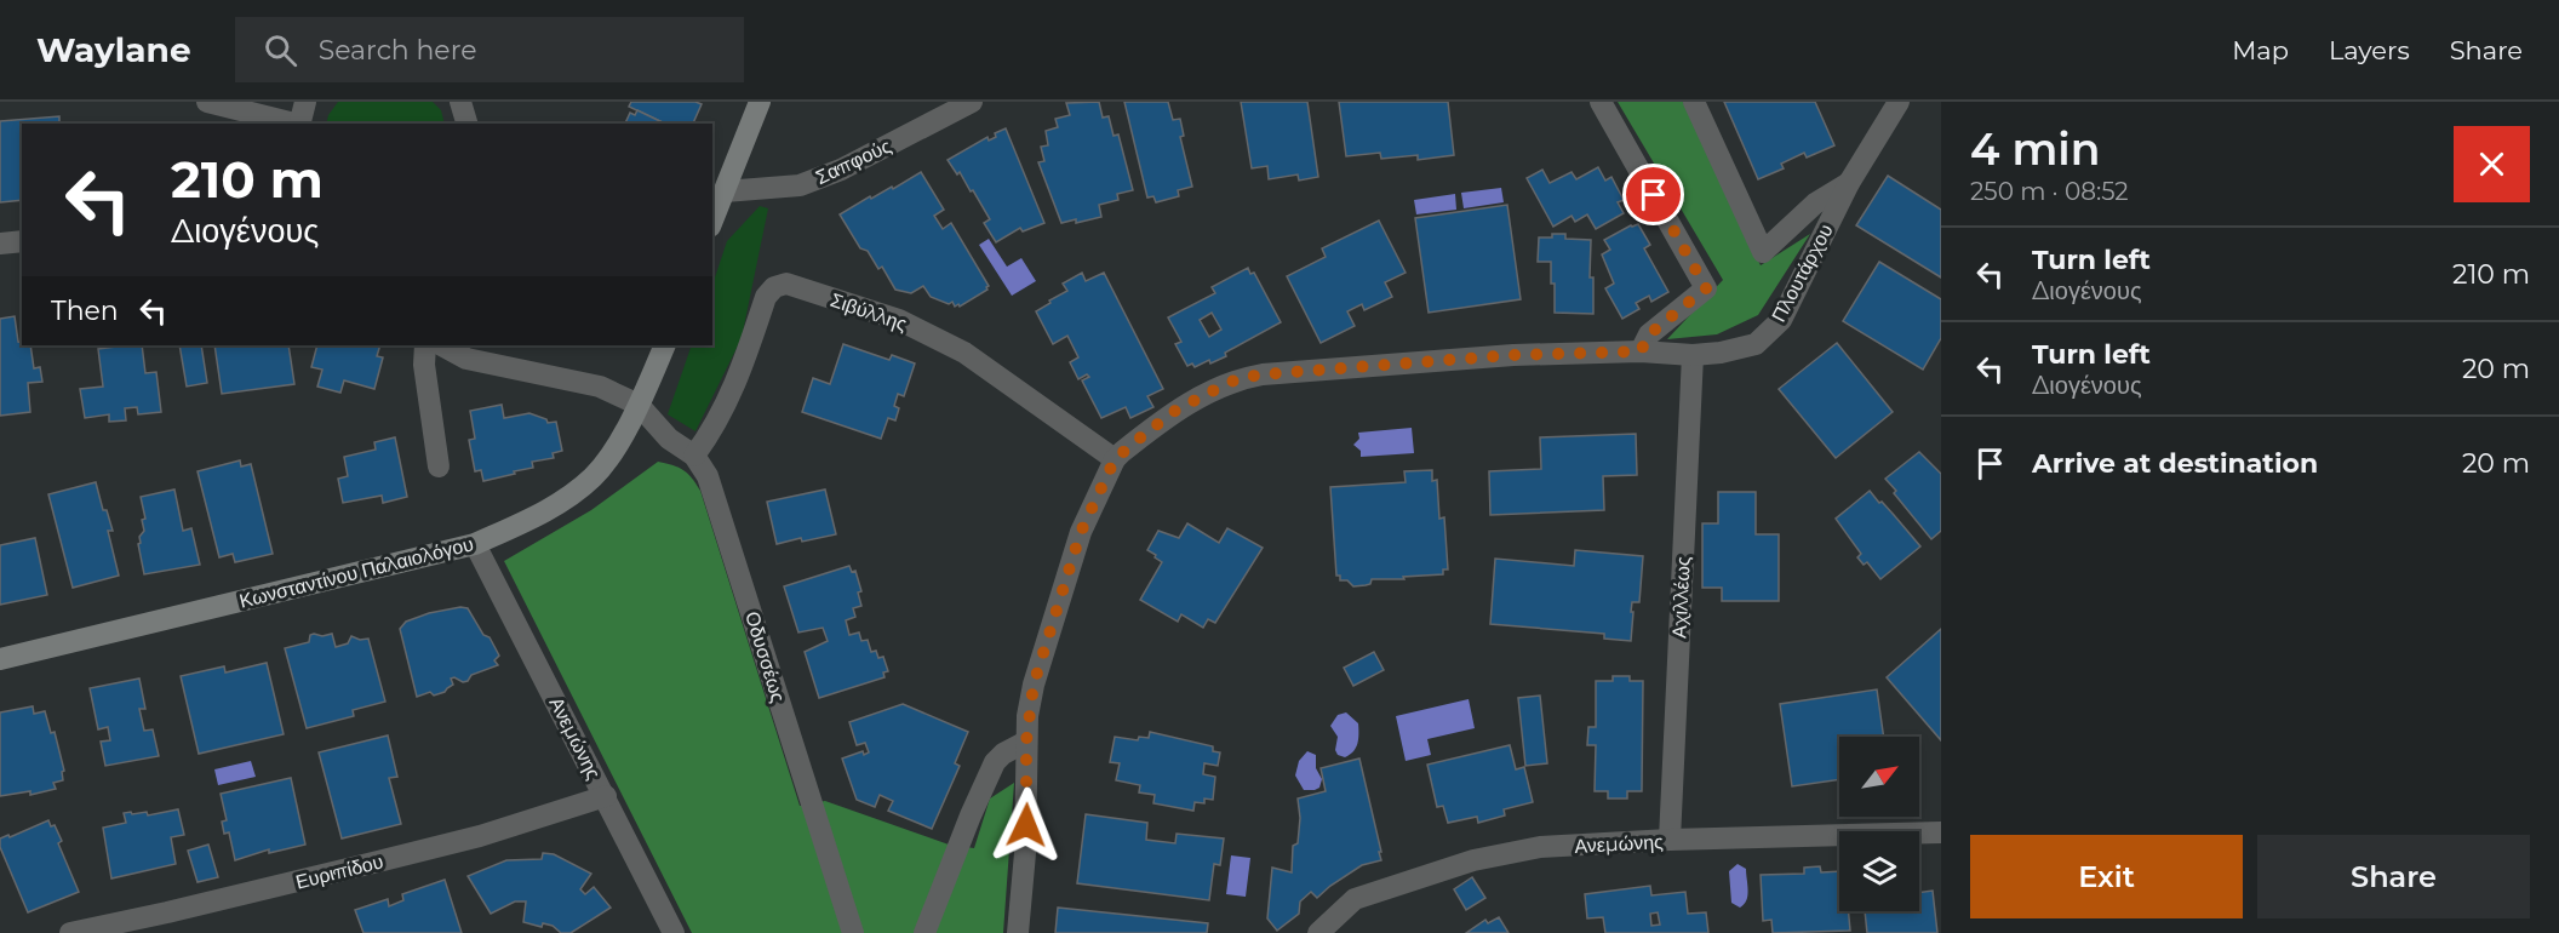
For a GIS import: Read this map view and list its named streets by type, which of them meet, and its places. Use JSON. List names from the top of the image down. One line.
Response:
{"streets":{"street":["Σαπφούς","Πλουτάρχου","Σιβύλλης","Κωνσταντίνου Παλαιολόγου","Αχιλλέως","Οδυσσέως","Ανεμώνης","Ευριπίδου"]},"crossings":[["Πλουτάρχου","Σιβύλλης"],["Πλουτάρχου","Αχιλλέως"],["Σιβύλλης","Οδυσσέως"],["Κωνσταντίνου Παλαιολόγου","Οδυσσέως"],["Κωνσταντίνου Παλαιολόγου","Ανεμώνης"],["Αχιλλέως","Ανεμώνης"],["Ανεμώνης","Ευριπίδου"]],"north":"top right","page":{"header":"Waylane","search":"Search here","nav":["Map","Layers","Share"],"heading":["4 min","250 m · 08:52"],"turn":["210 m","Διογένους"],"list":[{"name":"Turn left","note":"Διογένους","value":"210 m"},{"name":"Turn left","note":"Διογένους","value":"20 m"},{"name":"Arrive at destination","value":"20 m"}],"then":"Then","buttons":["Exit","Share"]}}
